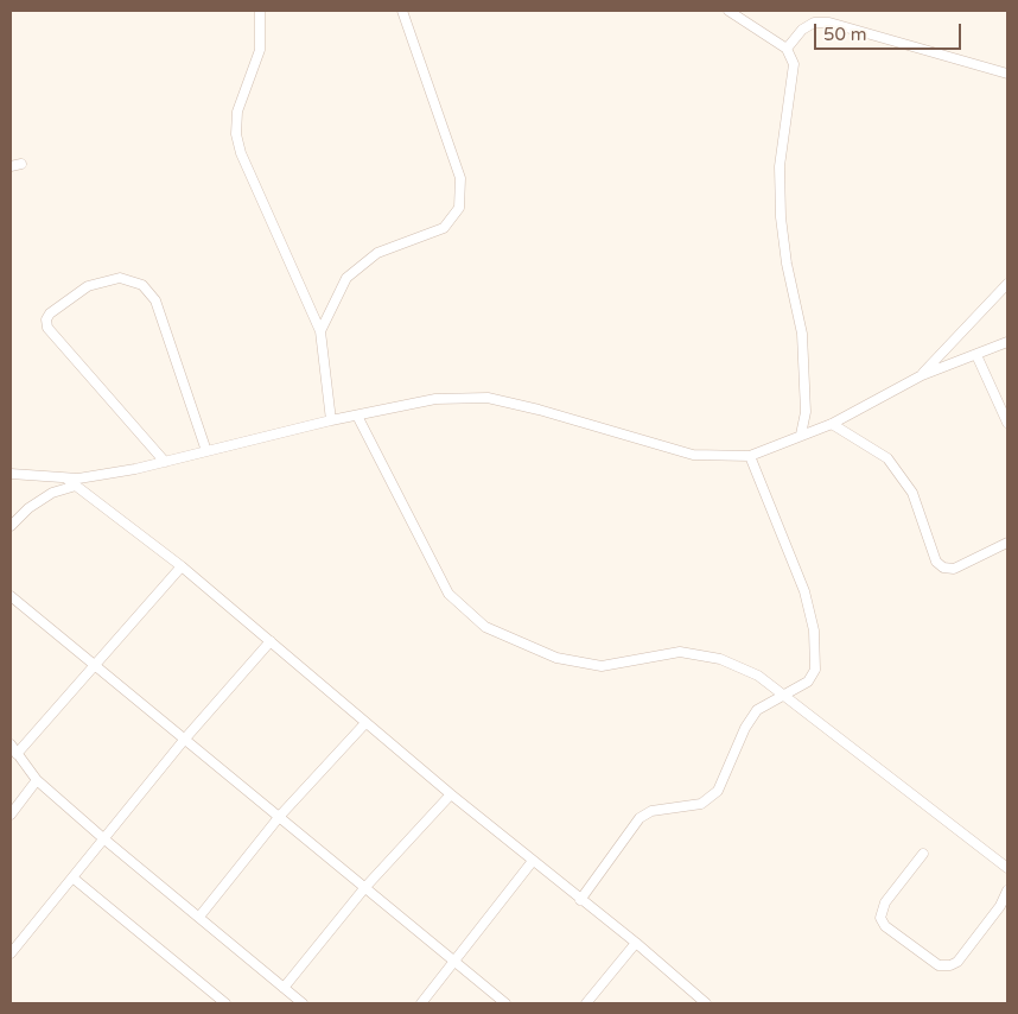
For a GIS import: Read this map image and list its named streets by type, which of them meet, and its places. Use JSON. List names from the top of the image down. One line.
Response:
{"scale_bar":"50 m"}
